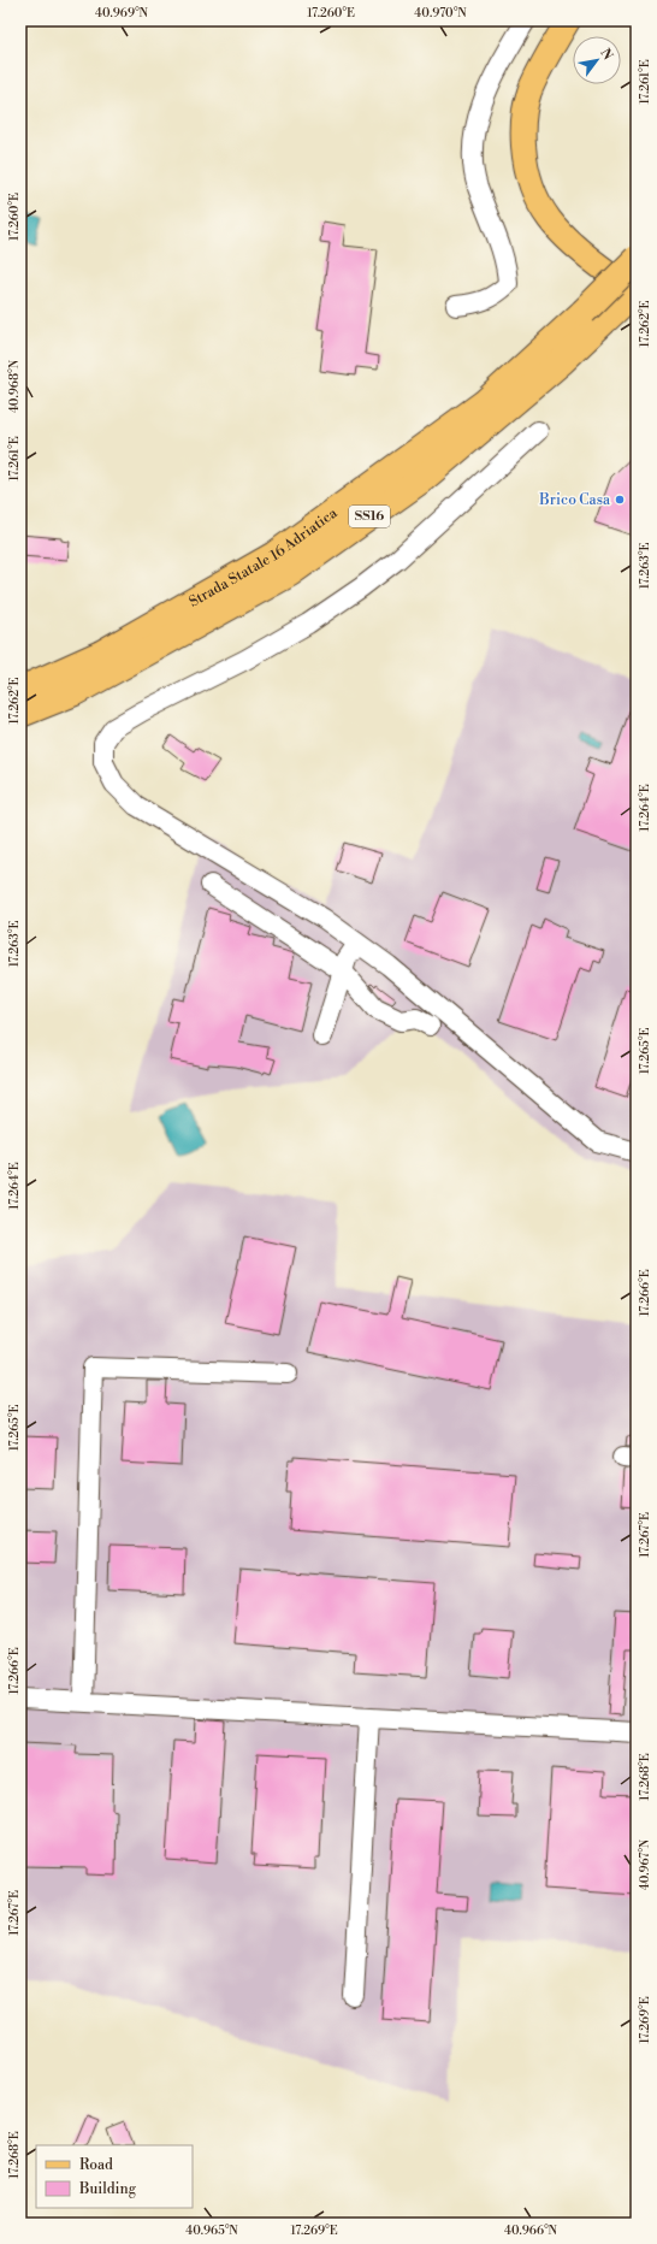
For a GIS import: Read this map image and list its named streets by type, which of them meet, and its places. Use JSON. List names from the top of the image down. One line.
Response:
{"streets":{"highway":["SS16","Strada Statale 16 Adriatica"]},"places":["Brico Casa"],"legend":["Road","Building"],"north":"top right","coordinates":["40.969°N","17.260°E","40.970°N","17.261°E","17.262°E","40.968°N","17.263°E","17.264°E","17.265°E","17.266°E","17.267°E","17.268°E","40.967°N","17.269°E","40.965°N","40.966°N"]}
